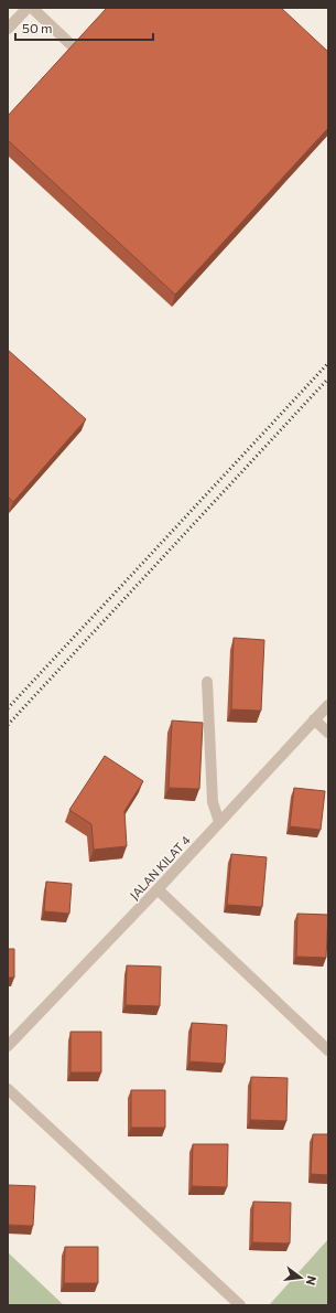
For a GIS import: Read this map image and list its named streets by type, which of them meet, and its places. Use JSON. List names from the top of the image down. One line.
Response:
{"streets":{"street":["JALAN KILAT 4"]},"scale_bar":"50 m","north":"right"}
